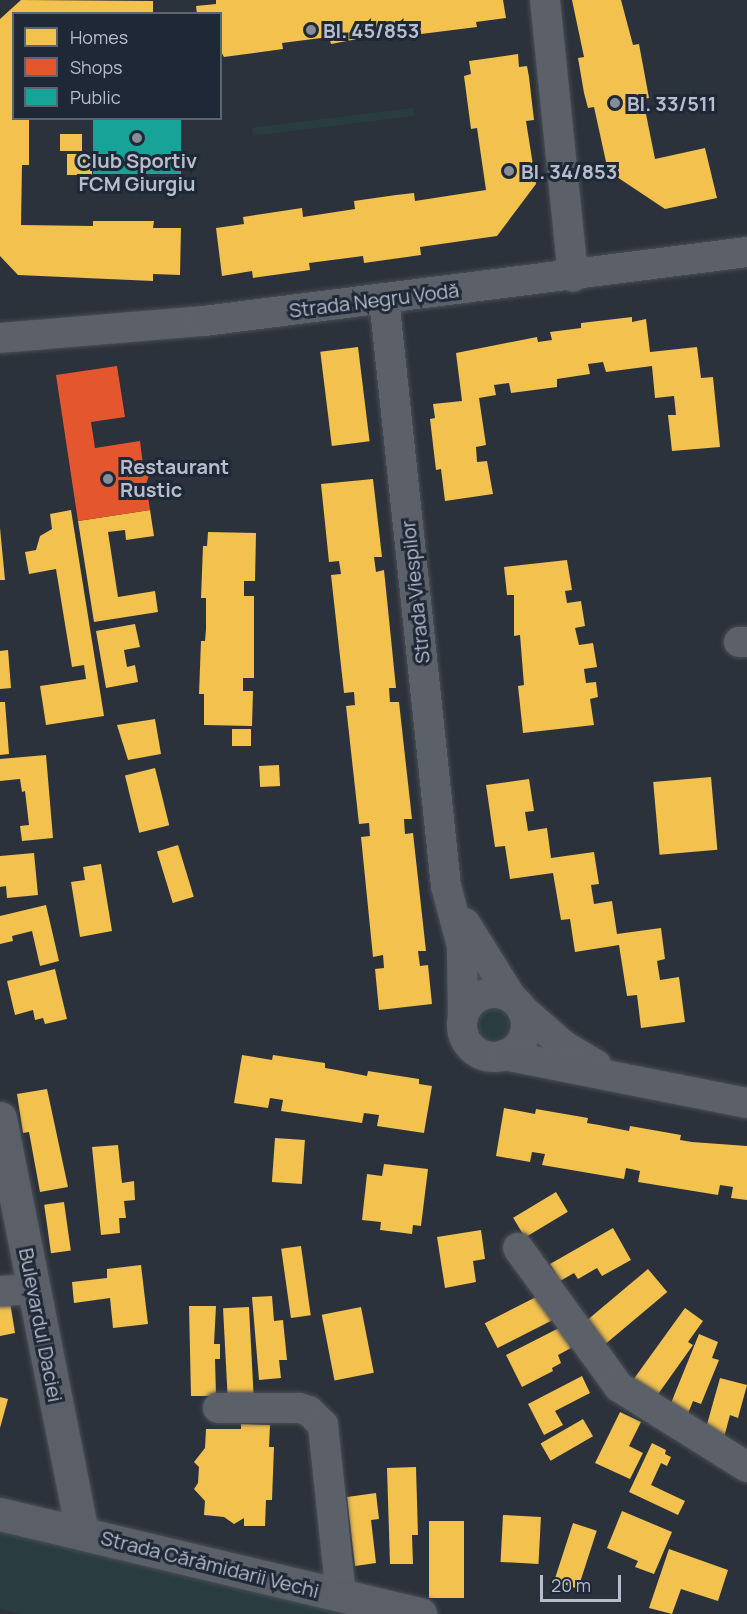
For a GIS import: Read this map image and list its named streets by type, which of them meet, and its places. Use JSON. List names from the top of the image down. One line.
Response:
{"streets":{"street":["Strada Negru Vodă","Strada Viespilor","Bulevardul Daciei","Strada Cărămidarii Vechi"]},"crossings":[["Strada Negru Vodă","Strada Viespilor"],["Bulevardul Daciei","Strada Cărămidarii Vechi"]],"places":["Bl. 45/853","Bl. 33/511","Club Sportiv FCM Giurgiu","Bl. 34/853","Restaurant Rustic"],"legend":["Homes","Shops","Public"],"scale_bar":"20 m"}
